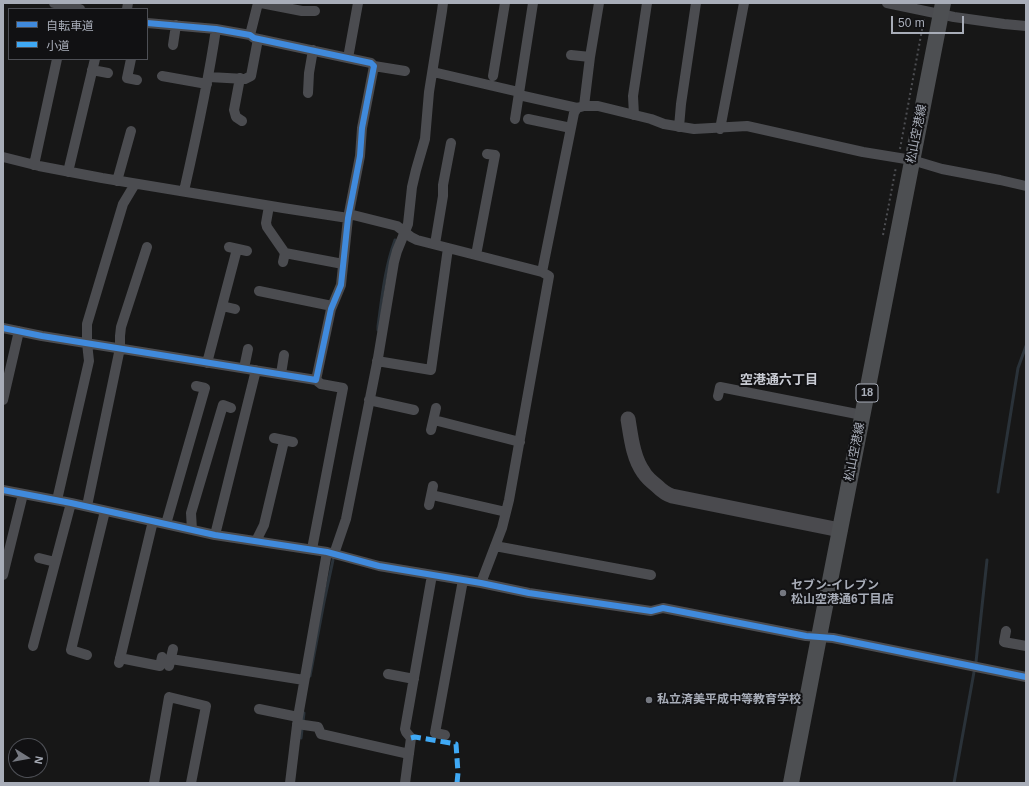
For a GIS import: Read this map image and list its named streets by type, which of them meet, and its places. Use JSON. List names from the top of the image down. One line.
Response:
{"streets":{"main road":["松山空港線","18"]},"districts":["空港通六丁目"],"places":["セブン-イレブン 松山空港通6丁目店","私立済美平成中等教育学校"],"legend":["自転車道","小道"],"scale_bar":"50 m","north":"right"}
